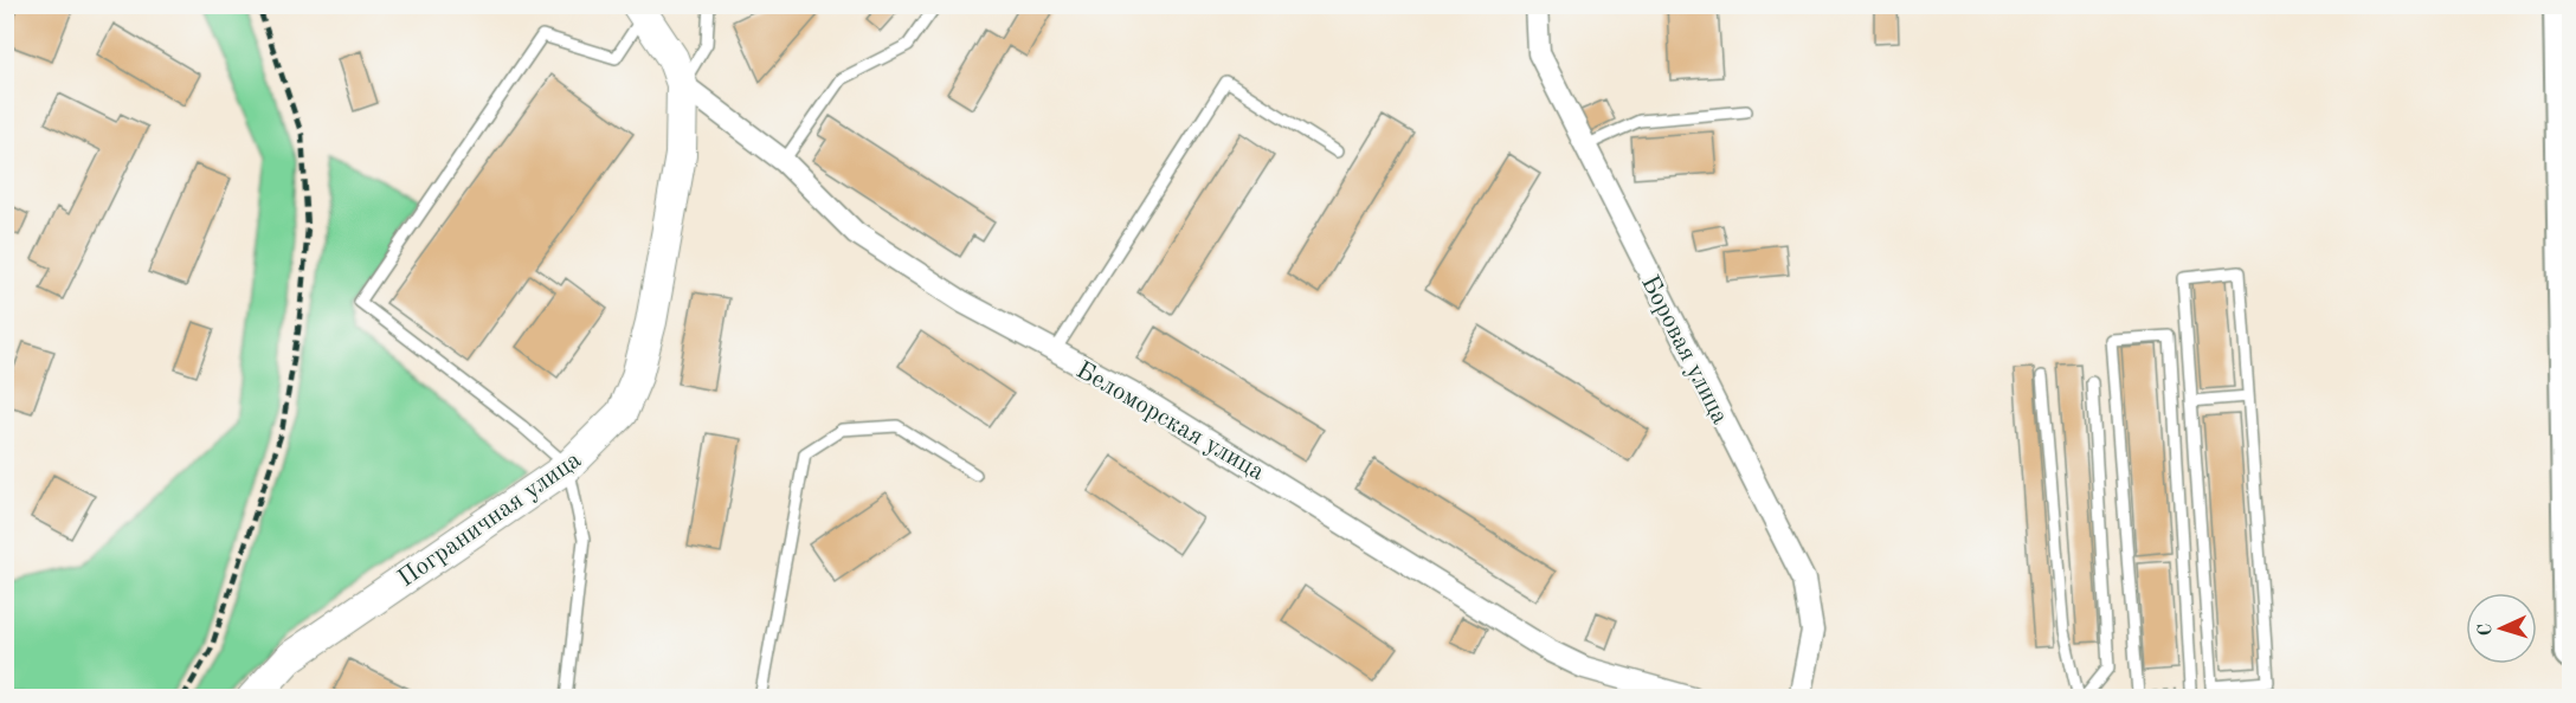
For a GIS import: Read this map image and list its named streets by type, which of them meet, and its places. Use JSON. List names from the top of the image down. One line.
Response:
{"streets":{"main road":["Пограничная улица"],"street":["Боровая улица","Беломорская улица"]},"crossings":[["Беломорская улица","Пограничная улица"]],"north":"left"}
